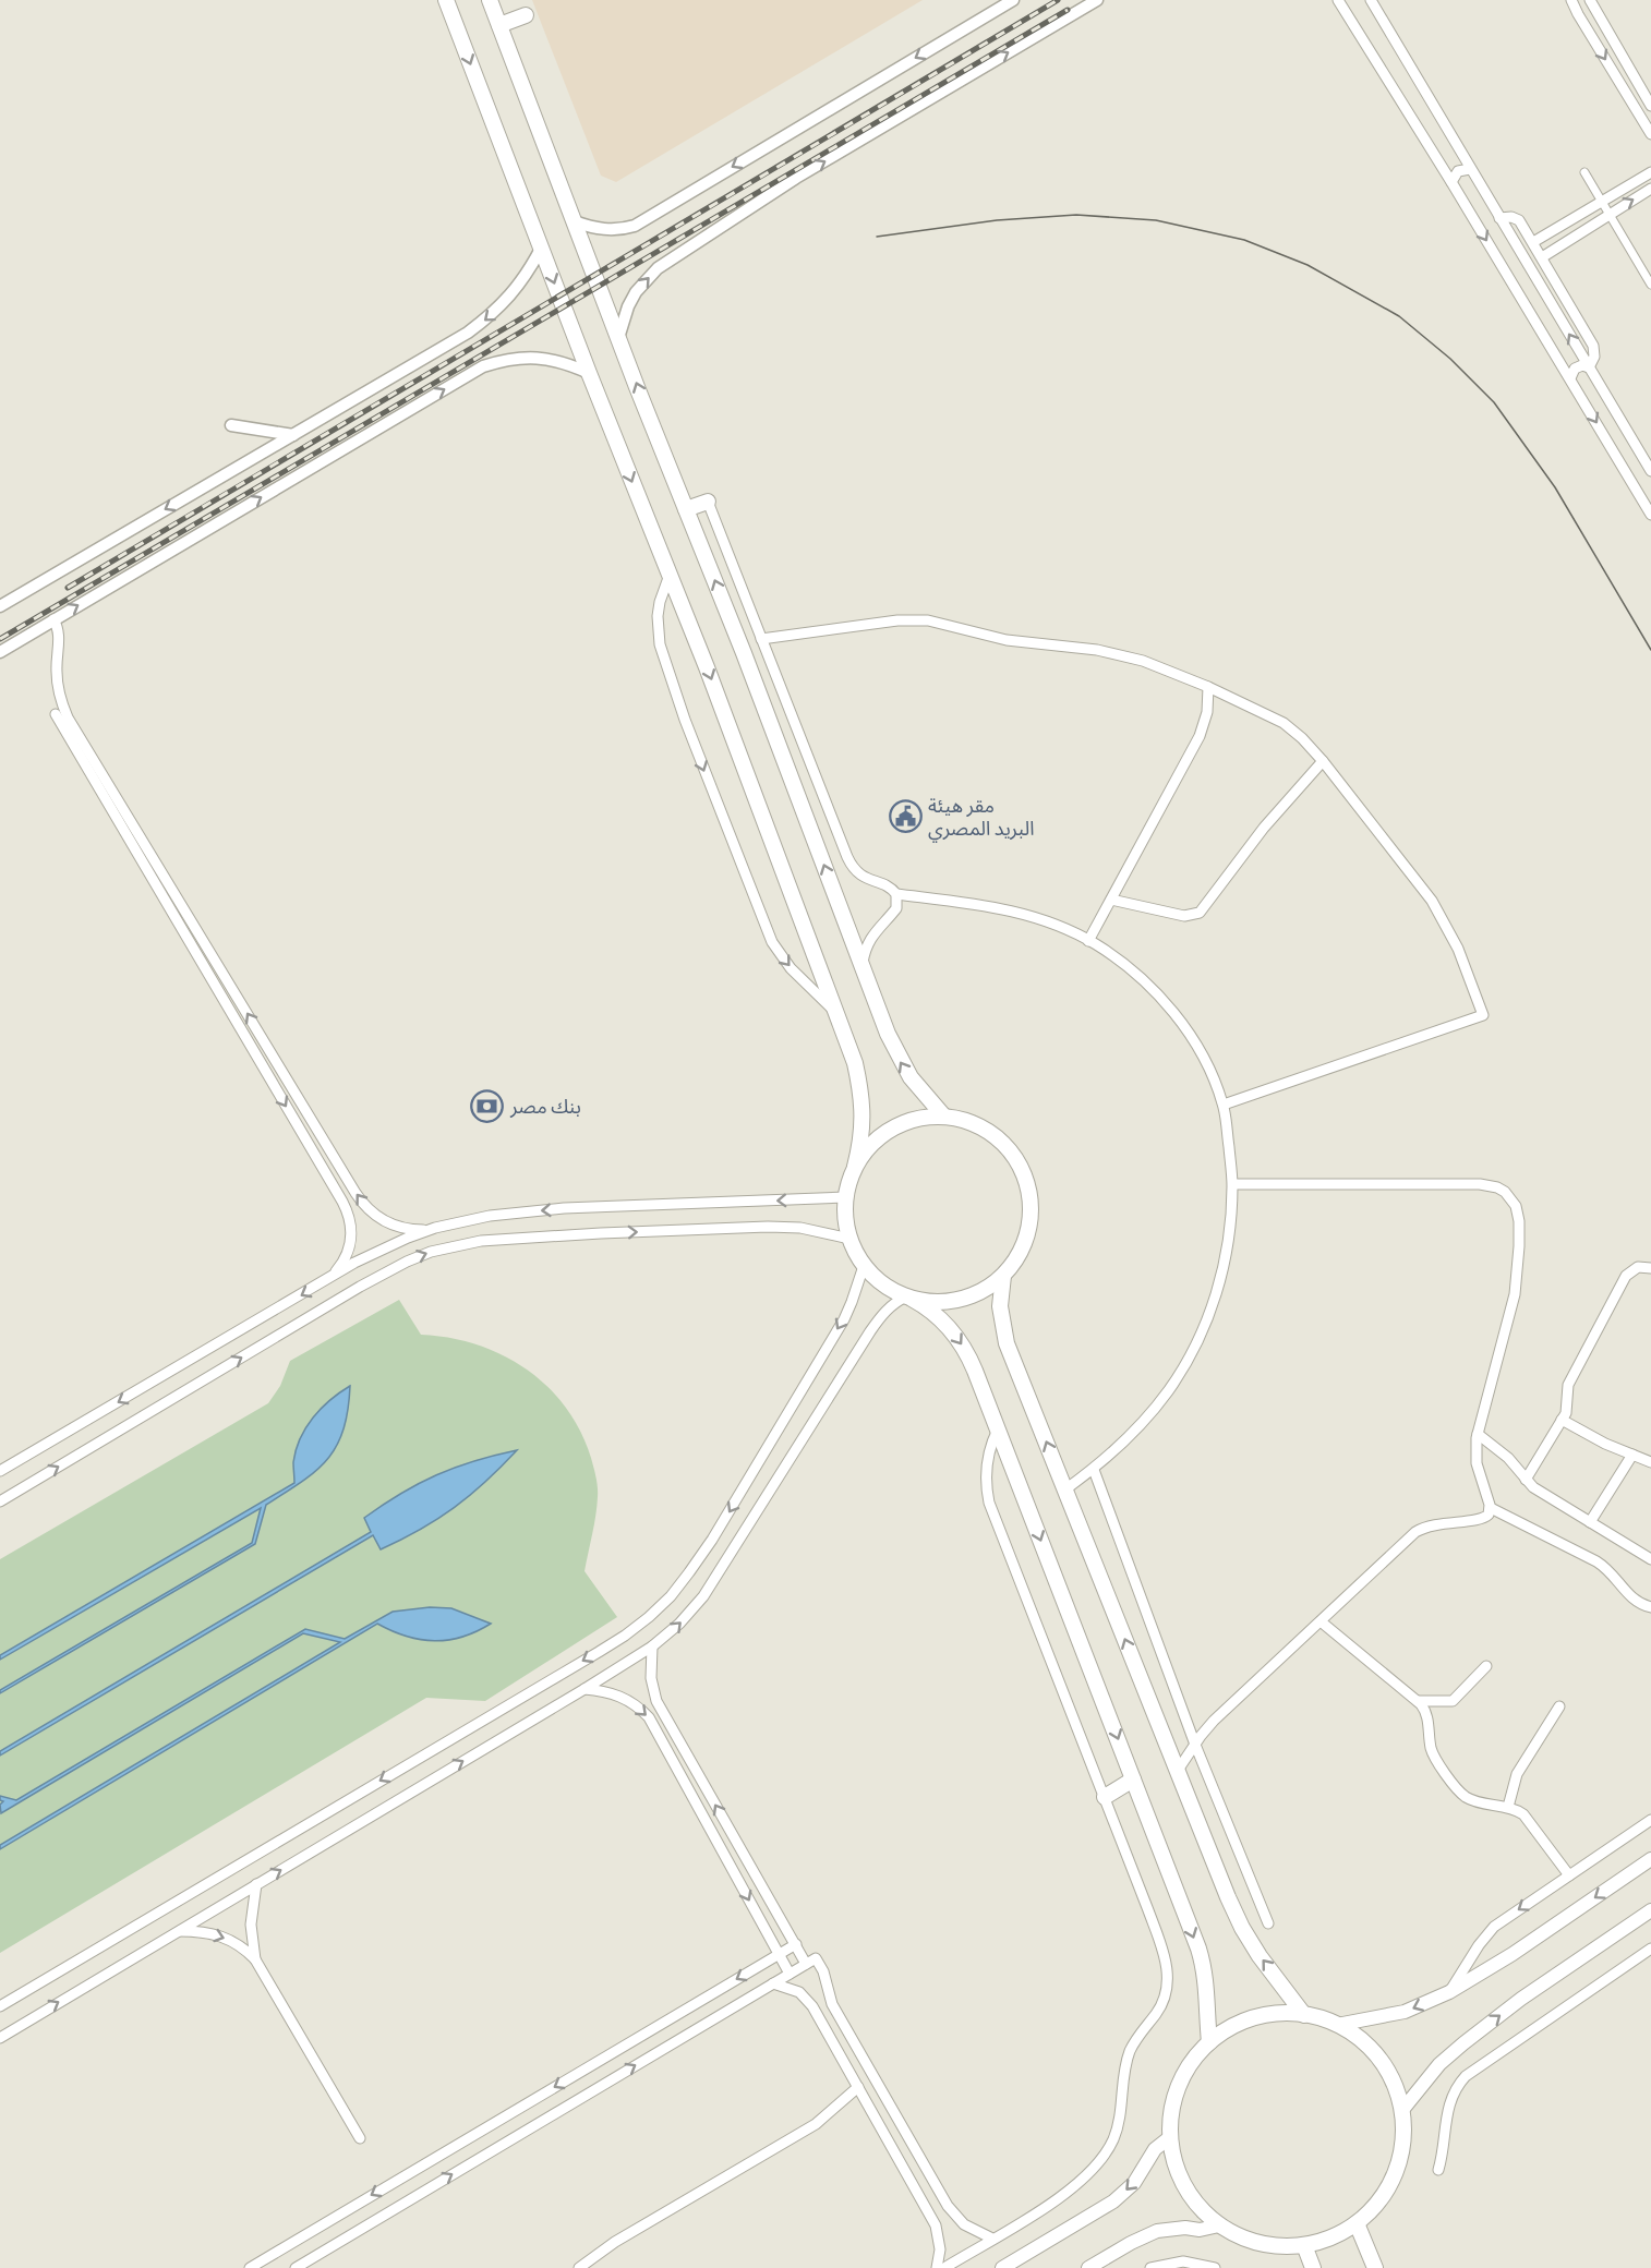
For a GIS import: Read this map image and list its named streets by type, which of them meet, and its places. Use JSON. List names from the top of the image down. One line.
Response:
{"places":{"public building":["مقر هيئة البريد المصري"],"bank":["بنك مصر"]}}
